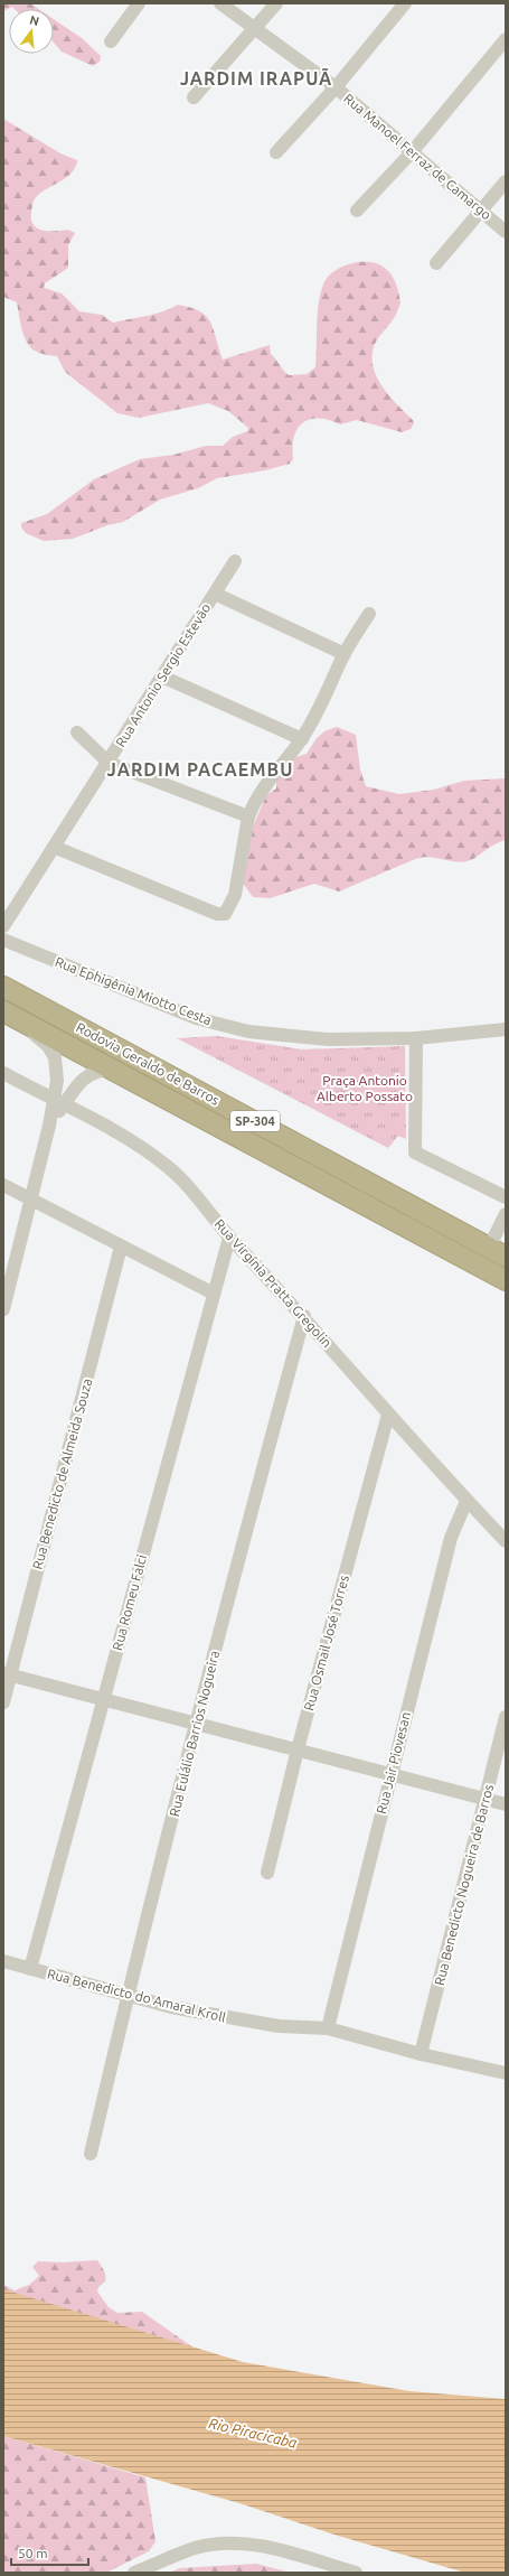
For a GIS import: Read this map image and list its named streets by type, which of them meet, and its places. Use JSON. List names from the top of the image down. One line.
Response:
{"streets":{"highway":["Rodovia Geraldo de Barros","SP-304"],"street":["Rua Manoel Ferraz de Camargo","Rua Antonio Sergio Estevão","Rua Ephigênia Miotto Cesta","Rua Virgínia Pratta Gregolin","Rua Benedicto de Almeida Souza","Rua Romeu Falci","Rua Osmail José Torres","Rua Eulálio Barrios Nogueira","Rua Jair Piovesan","Rua Benedicto Nogueira de Barros","Rua Benedicto do Amaral Kroll"]},"crossings":[["Rua Virgínia Pratta Gregolin","Rua Romeu Falci"],["Rua Virgínia Pratta Gregolin","Rua Osmail José Torres"],["Rua Virgínia Pratta Gregolin","Rua Eulálio Barrios Nogueira"],["Rua Virgínia Pratta Gregolin","Rua Jair Piovesan"],["Rua Romeu Falci","Rua Benedicto do Amaral Kroll"],["Rua Eulálio Barrios Nogueira","Rua Benedicto do Amaral Kroll"],["Rua Jair Piovesan","Rua Benedicto do Amaral Kroll"],["Rua Benedicto Nogueira de Barros","Rua Benedicto do Amaral Kroll"]],"districts":["JARDIM IRAPUÃ","JARDIM PACAEMBU"],"water":["Rio Piracicaba"],"parks":["Praça Antonio Alberto Possato"],"scale_bar":"50 m","north":"top"}
